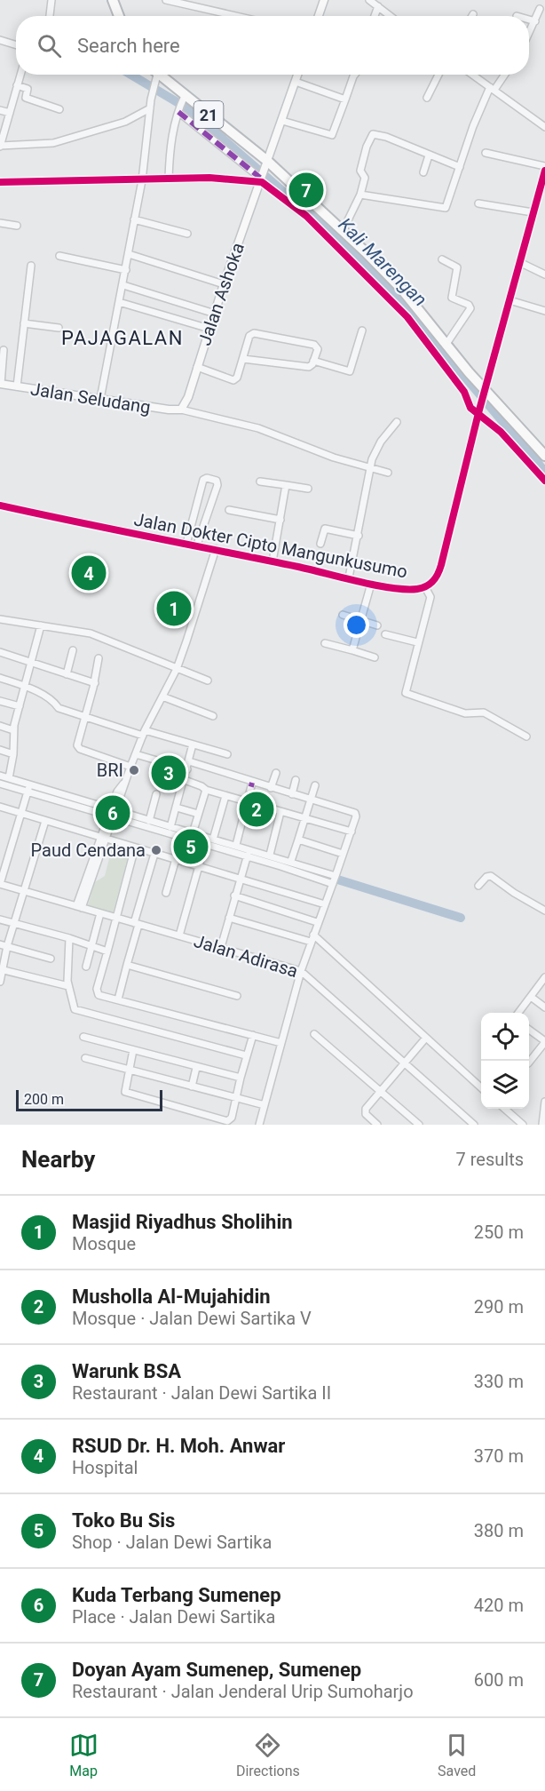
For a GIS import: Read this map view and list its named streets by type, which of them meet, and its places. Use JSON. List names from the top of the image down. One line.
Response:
{"streets":{"highway":["21"],"main road":["Jalan Ashoka","Jalan Seludang"],"street":["Jalan Dokter Cipto Mangunkusumo","Jalan Adirasa"]},"crossings":[["21","Jalan Ashoka"],["21","Jalan Dokter Cipto Mangunkusumo"],["Jalan Ashoka","Jalan Seludang"]],"districts":["PAJAGALAN"],"water":["Kali Marengan"],"places":["BRI","Paud Cendana"],"scale_bar":"200 m","page":{"search":"Search here","pins":["7","4","1","3","2","6","5"],"scale":"200 m","heading":["Nearby","7 results"],"list":[{"mark":"1","name":"Masjid Riyadhus Sholihin","note":"Mosque","value":"250 m"},{"mark":"2","name":"Musholla Al-Mujahidin","note":"Mosque · Jalan Dewi Sartika V","value":"290 m"},{"mark":"3","name":"Warunk BSA","note":"Restaurant · Jalan Dewi Sartika II","value":"330 m"},{"mark":"4","name":"RSUD Dr. H. Moh. Anwar","note":"Hospital","value":"370 m"},{"mark":"5","name":"Toko Bu Sis","note":"Shop · Jalan Dewi Sartika","value":"380 m"},{"mark":"6","name":"Kuda Terbang Sumenep","note":"Place · Jalan Dewi Sartika","value":"420 m"},{"mark":"7","name":"Doyan Ayam Sumenep, Sumenep","note":"Restaurant · Jalan Jenderal Urip Sumoharjo","value":"600 m"}],"nav":["Map","Directions","Saved"]}}
